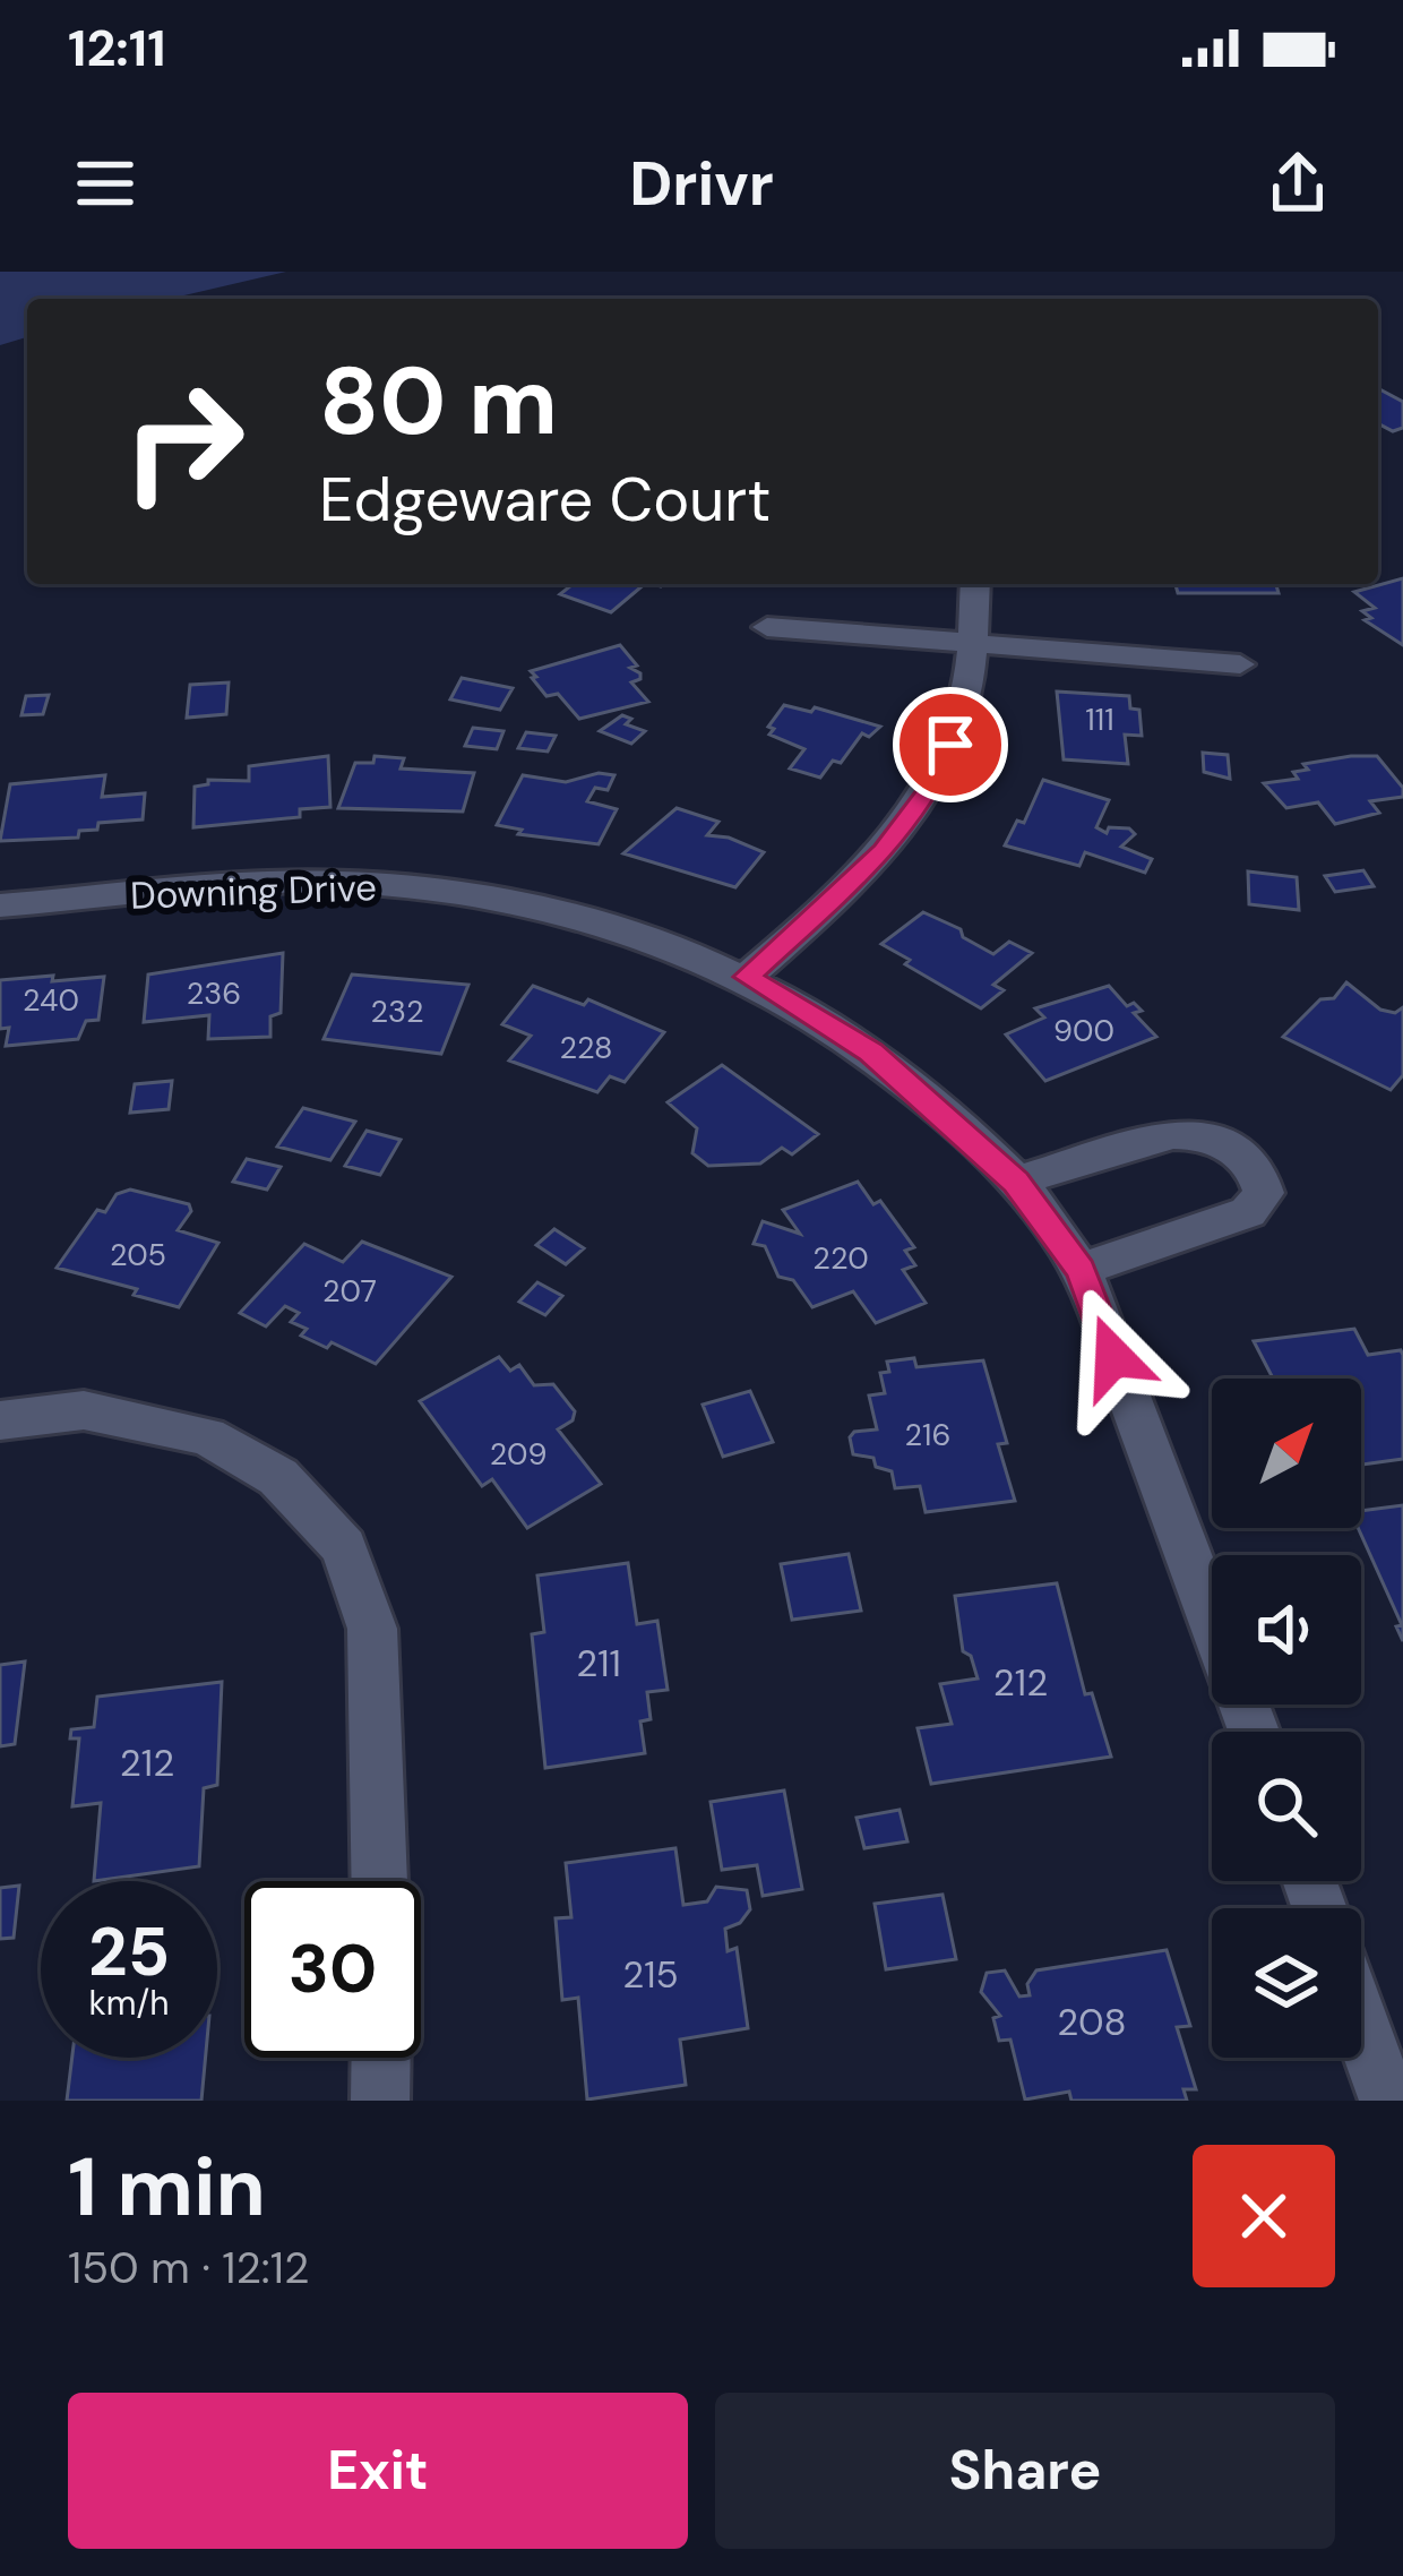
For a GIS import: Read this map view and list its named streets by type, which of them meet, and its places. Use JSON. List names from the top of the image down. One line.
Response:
{"streets":{"street":["Downing Drive"]},"house_numbers":["111","236","240","232","900","228","205","220","207","216","209","211","212","212","215","208"],"north":"top right","page":{"status":"12:11","header":"Drivr","turn":["80 m","Edgeware Court"],"speed":"25 km/h","limit":"30","heading":["1 min","150 m · 12:12"],"buttons":["Exit","Share"]}}
